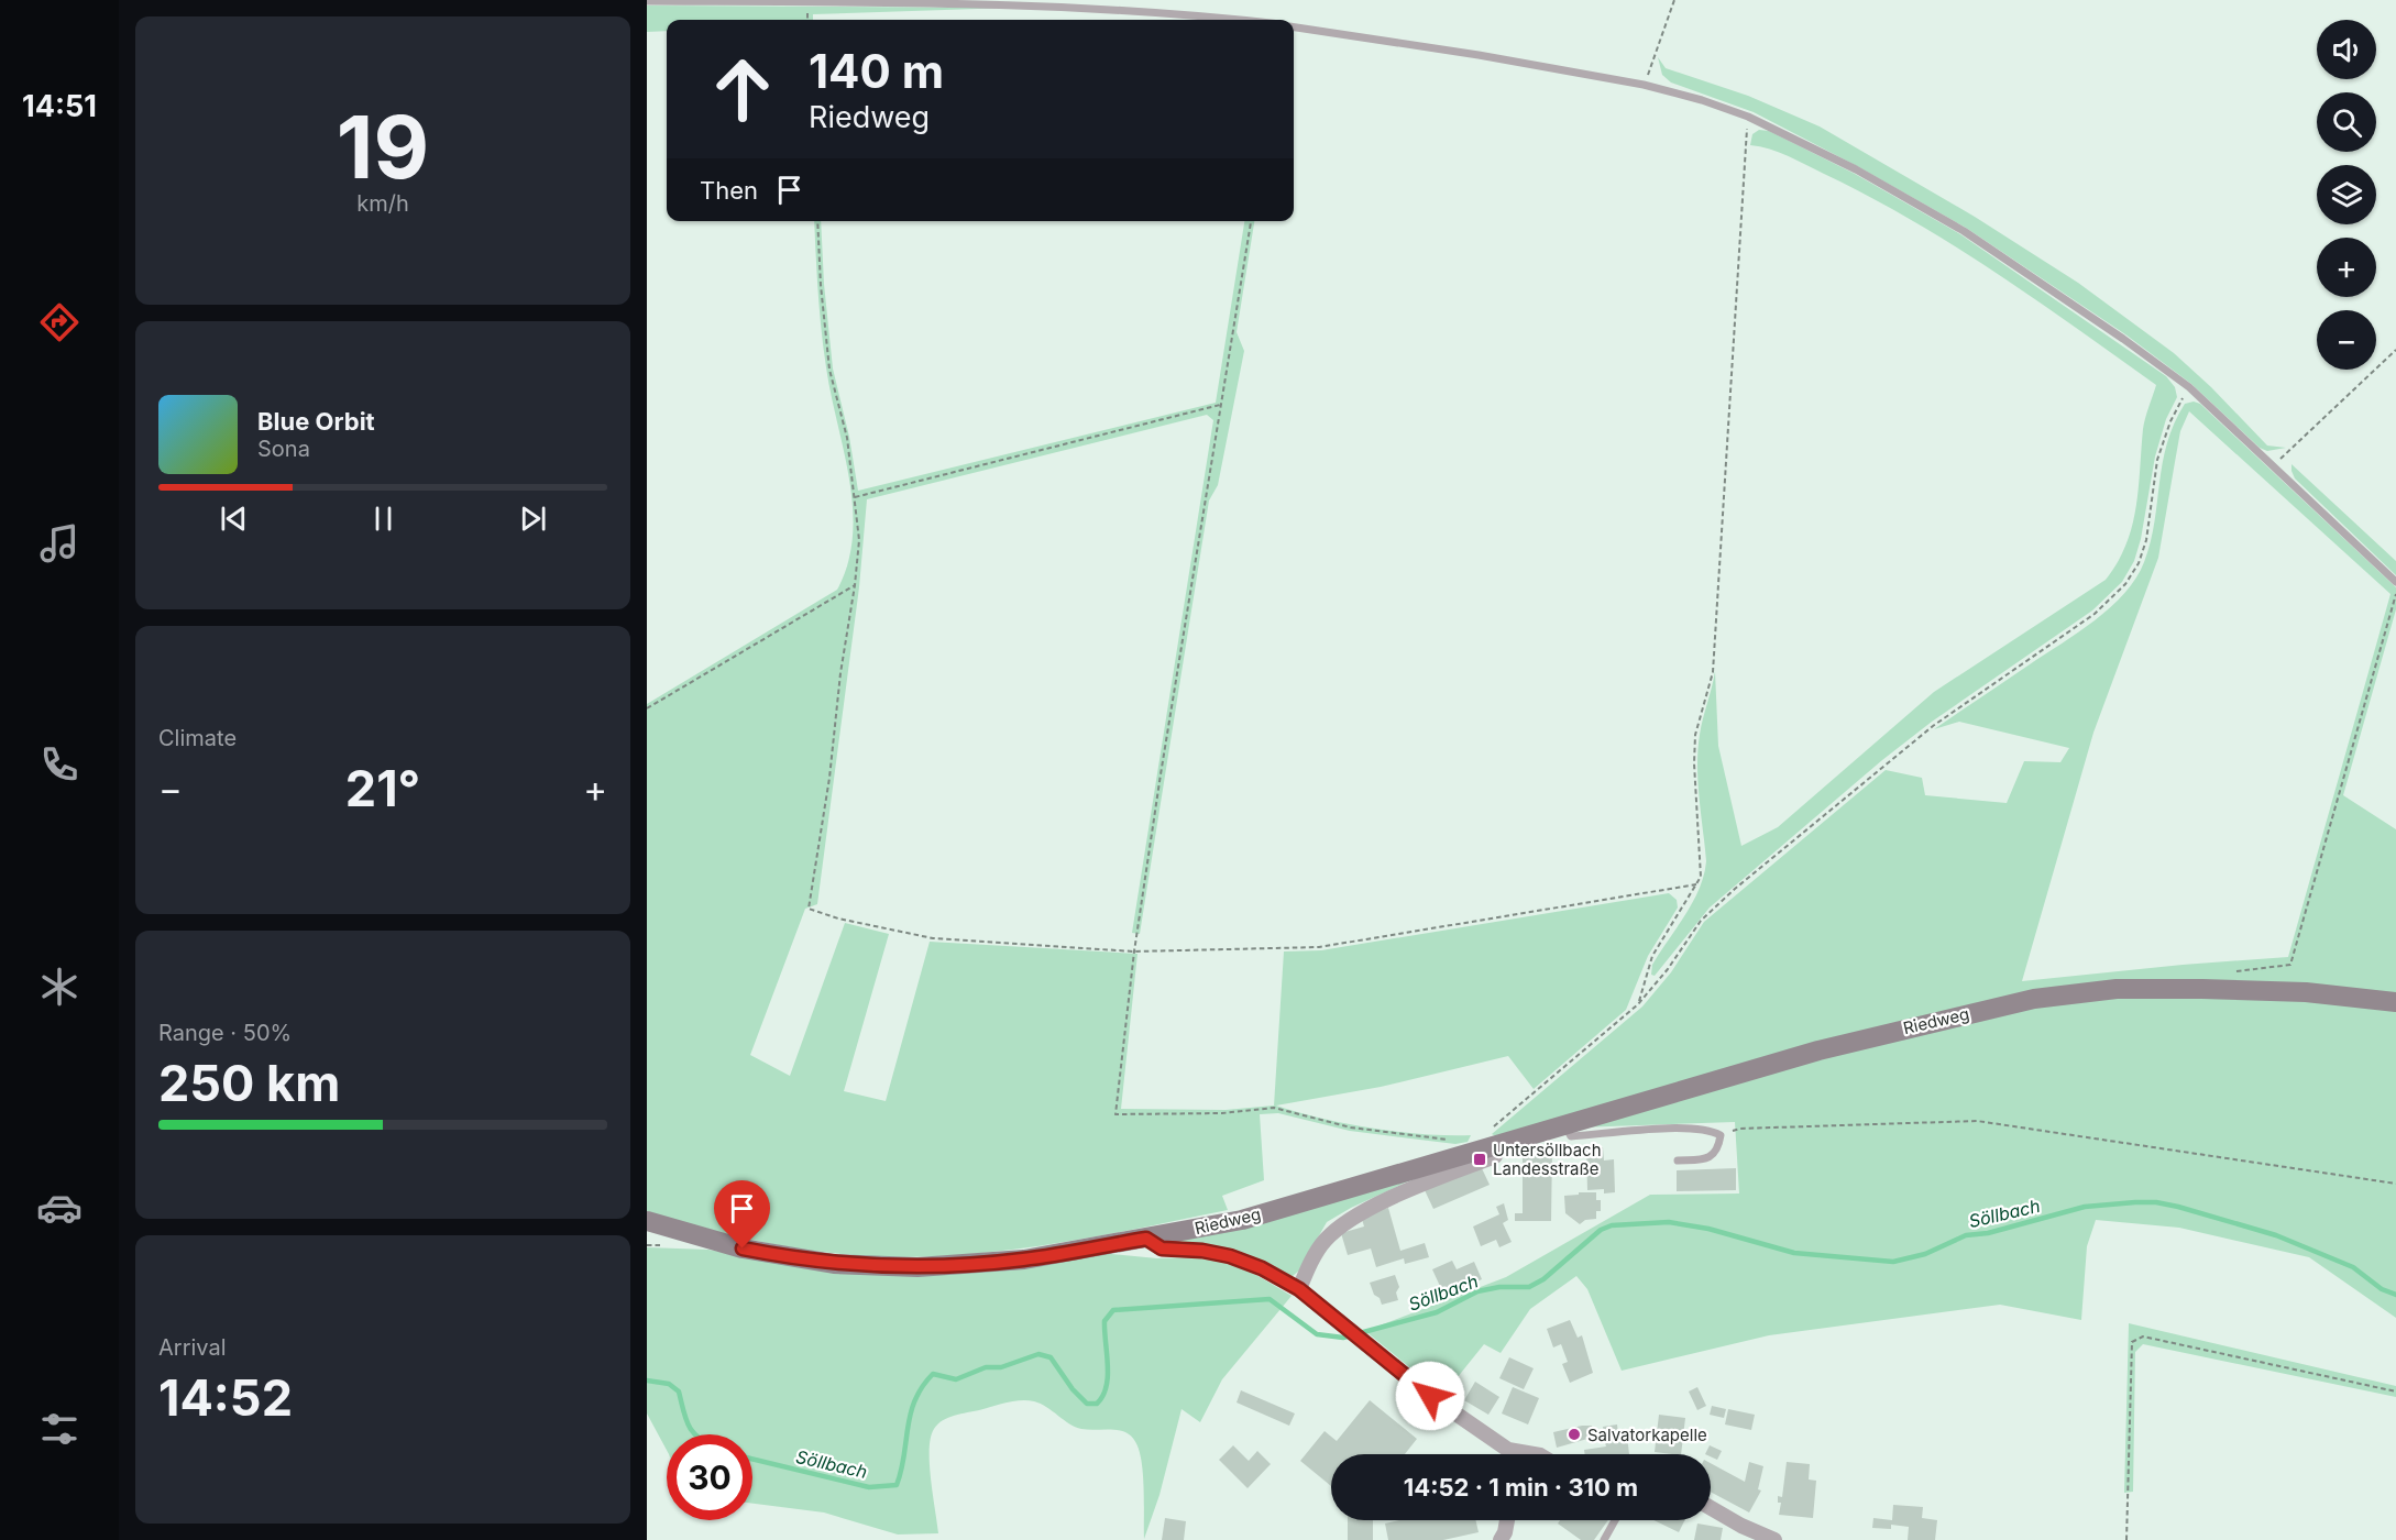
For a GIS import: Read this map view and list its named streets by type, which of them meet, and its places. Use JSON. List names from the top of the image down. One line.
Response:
{"streets":{"main road":["Riedweg"]},"water":["Söllbach"],"places":{"transit":["Untersöllbach Landesstraße"],"other":["Salvatorkapelle"]},"page":{"tabs":"14:51","tile":[["19","km/h"],"Climate",["Range · 50%","250 km"],["Arrival","14:52"]],"map_buttons":["+","−"],"turn":["140 m","Riedweg"],"then":"Then","song":["Blue Orbit","Sona"],"heat":["−","21°","+"],"limit":"30","trip":"14:52 · 1 min · 310 m"}}
